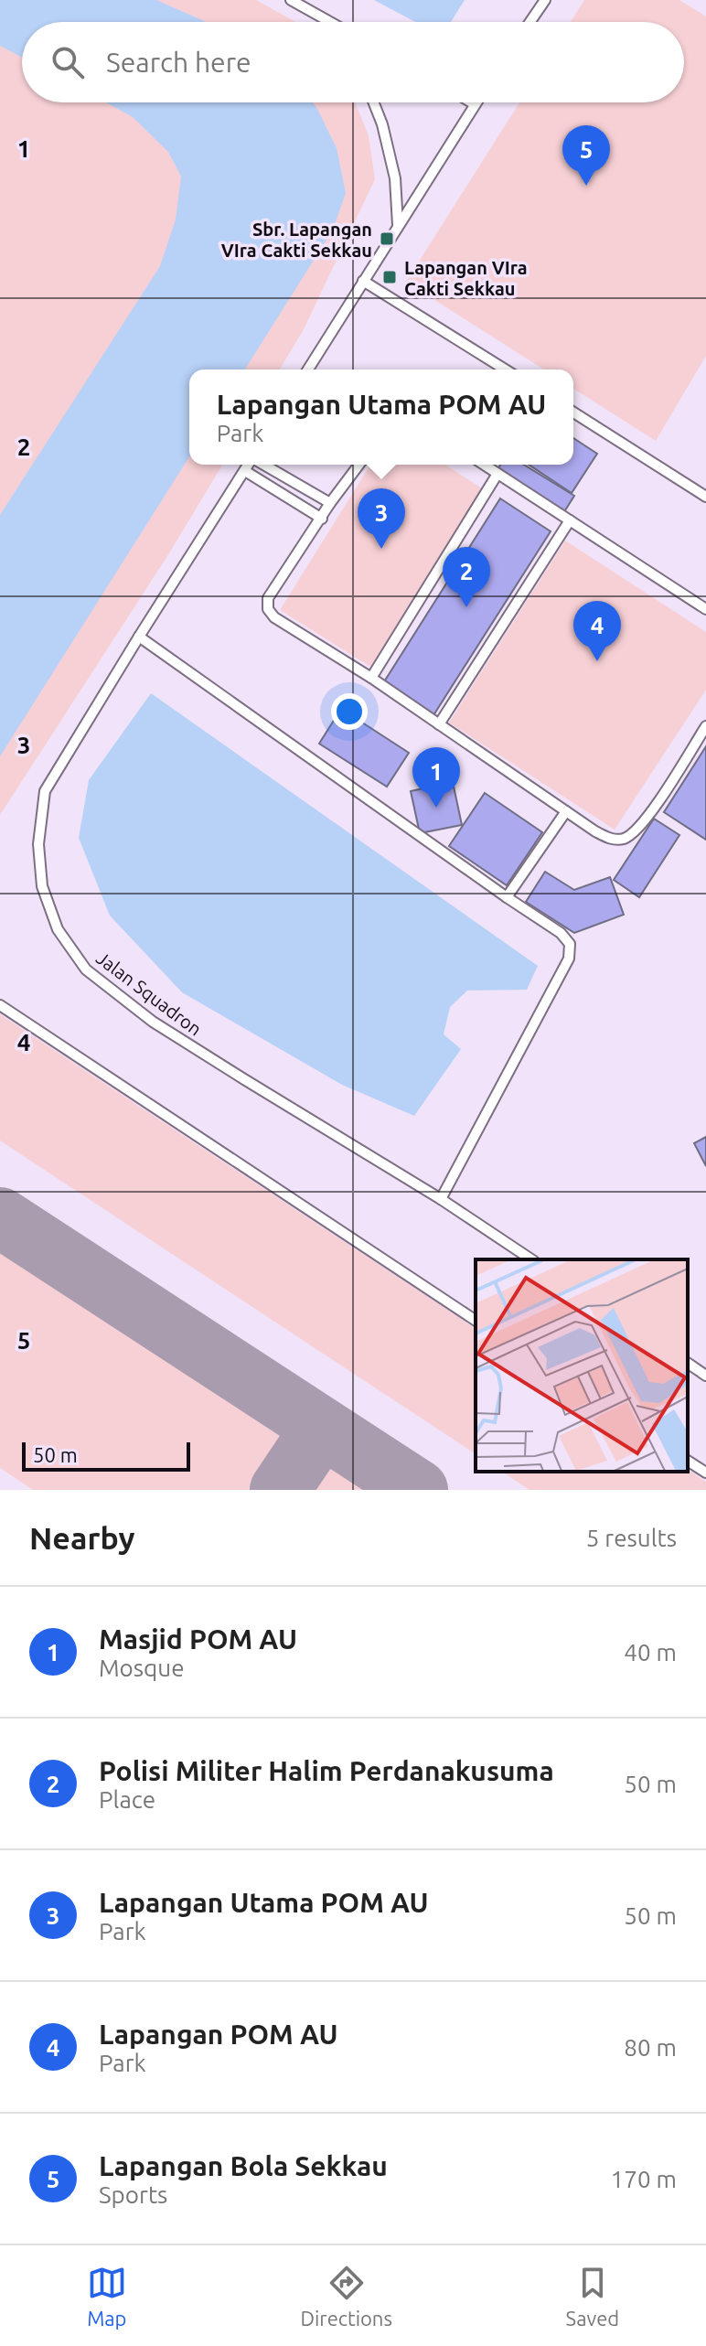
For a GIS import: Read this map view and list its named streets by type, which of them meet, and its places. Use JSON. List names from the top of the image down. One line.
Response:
{"streets":{"lane":["Jalan Squadron"]},"places":{"transit":["Sbr. Lapangan VIra Cakti Sekkau","Lapangan VIra Cakti Sekkau"]},"scale_bar":"50 m","page":{"search":"Search here","pins":["5","3","2","4","1"],"popup":["Lapangan Utama POM AU","Park"],"scale":"50 m","heading":["Nearby","5 results"],"list":[{"mark":"1","name":"Masjid POM AU","note":"Mosque","value":"40 m"},{"mark":"2","name":"Polisi Militer Halim Perdanakusuma","note":"Place","value":"50 m"},{"mark":"3","name":"Lapangan Utama POM AU","note":"Park","value":"50 m"},{"mark":"4","name":"Lapangan POM AU","note":"Park","value":"80 m"},{"mark":"5","name":"Lapangan Bola Sekkau","note":"Sports","value":"170 m"}],"nav":["Map","Directions","Saved"]},"grid":{"rows":["1","2","3","4","5"]}}
